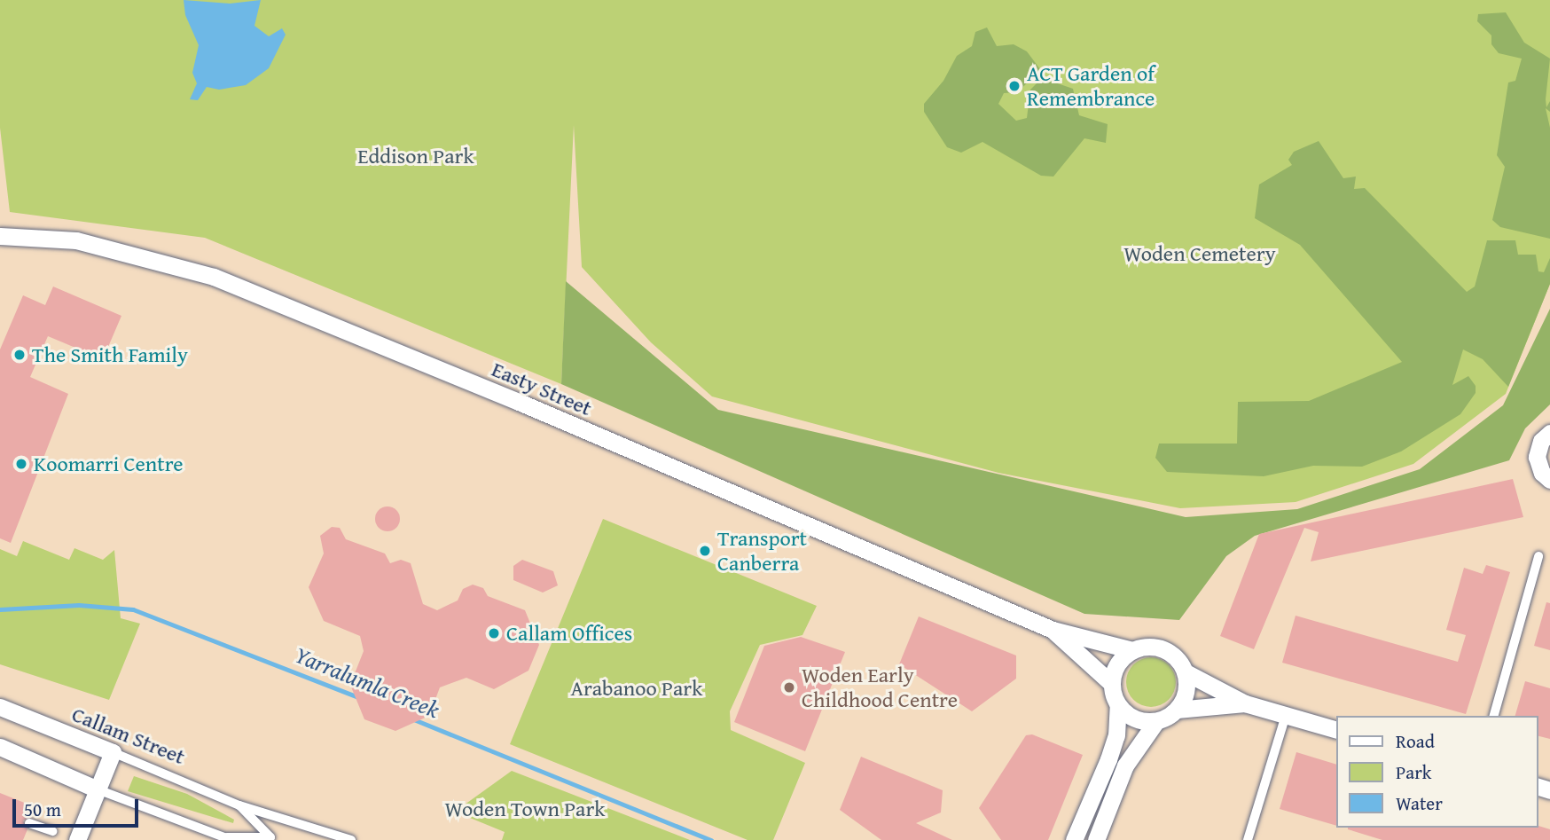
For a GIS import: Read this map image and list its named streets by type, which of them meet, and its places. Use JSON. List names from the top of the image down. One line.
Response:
{"streets":{"street":["Easty Street","Callam Street"]},"water":["Yarralumla Creek"],"parks":["Eddison Park","Woden Cemetery","Arabanoo Park","Woden Town Park"],"places":["ACT Garden of Remembrance","The Smith Family","Koomarri Centre","Transport Canberra","Callam Offices","Woden Early Childhood Centre"],"legend":["Road","Park","Water"],"scale_bar":"50 m"}
